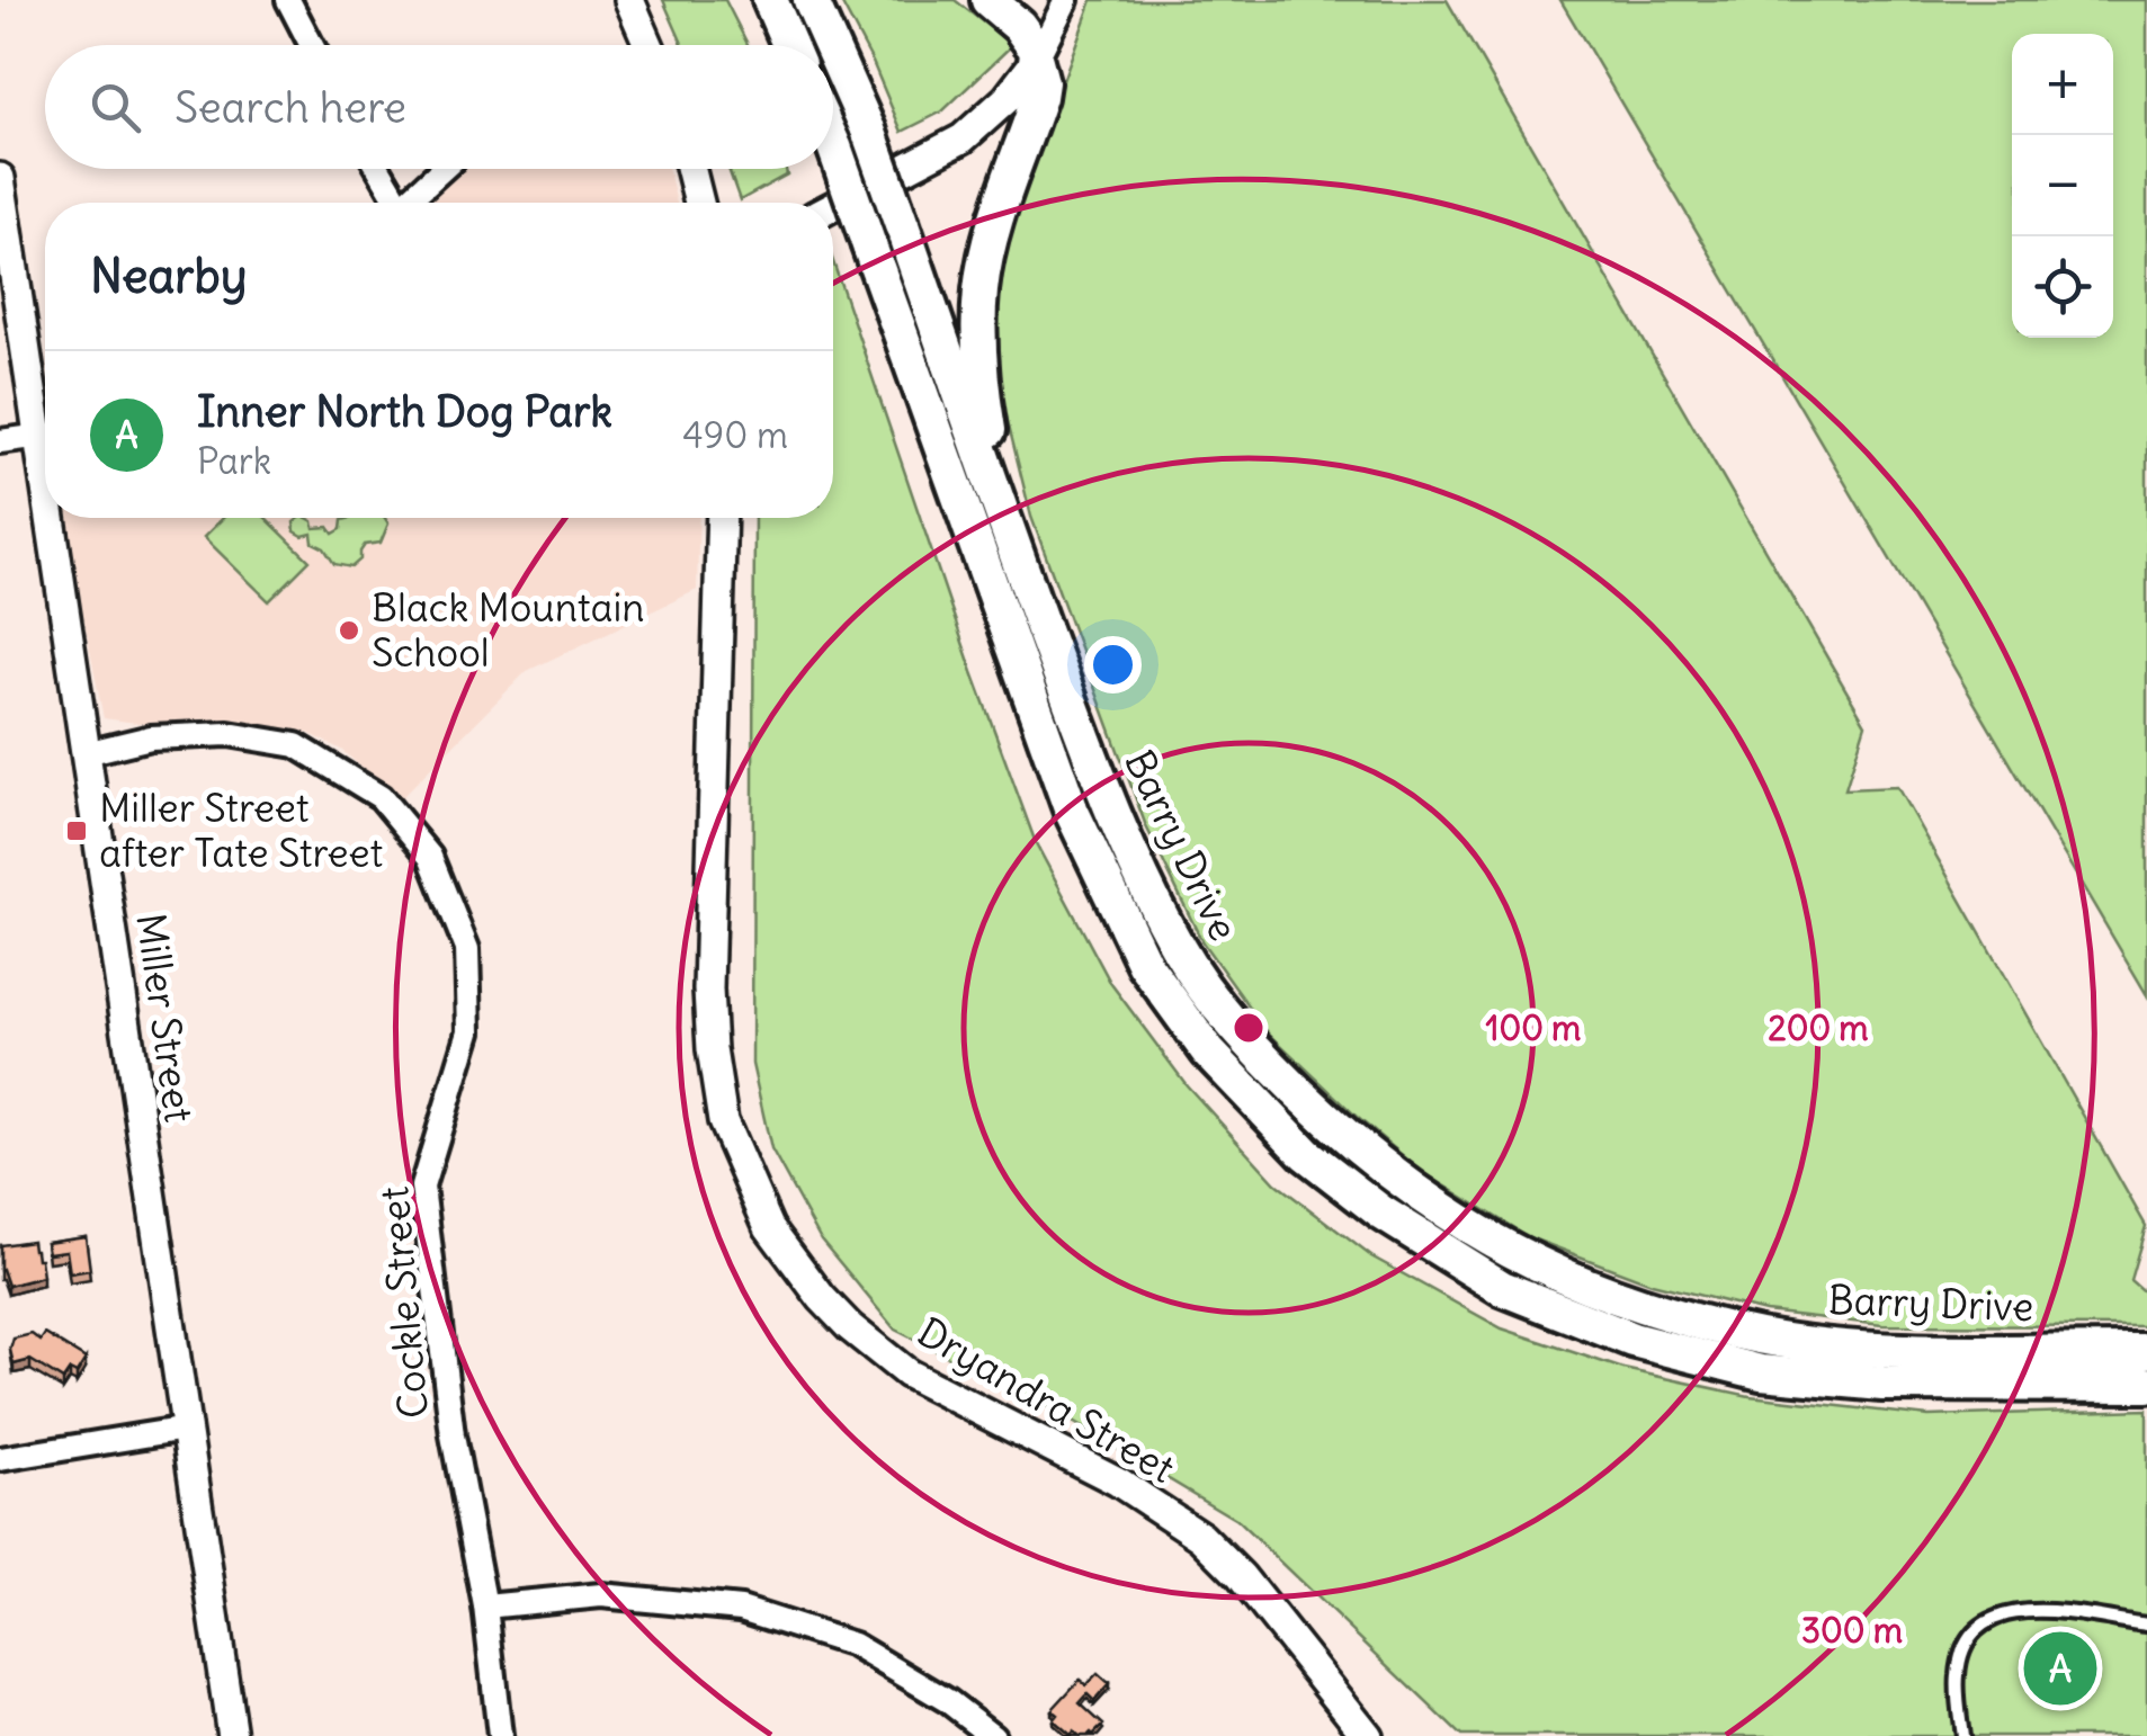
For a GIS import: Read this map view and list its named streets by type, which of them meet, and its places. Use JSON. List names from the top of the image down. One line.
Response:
{"streets":{"main road":["Barry Drive"],"street":["Miller Street","Cockle Street","Dryandra Street"]},"crossings":[["Miller Street","Cockle Street"]],"places":{"other":["Black Mountain School"],"transit":["Miller Street after Tate Street"]},"page":{"map_buttons":["+","−"],"search":"Search here","heading":"Nearby","list":[{"mark":"A","name":"Inner North Dog Park","note":"Park","value":"490 m"}],"pins":"A"},"rings":["100 m","200 m","300 m"]}
